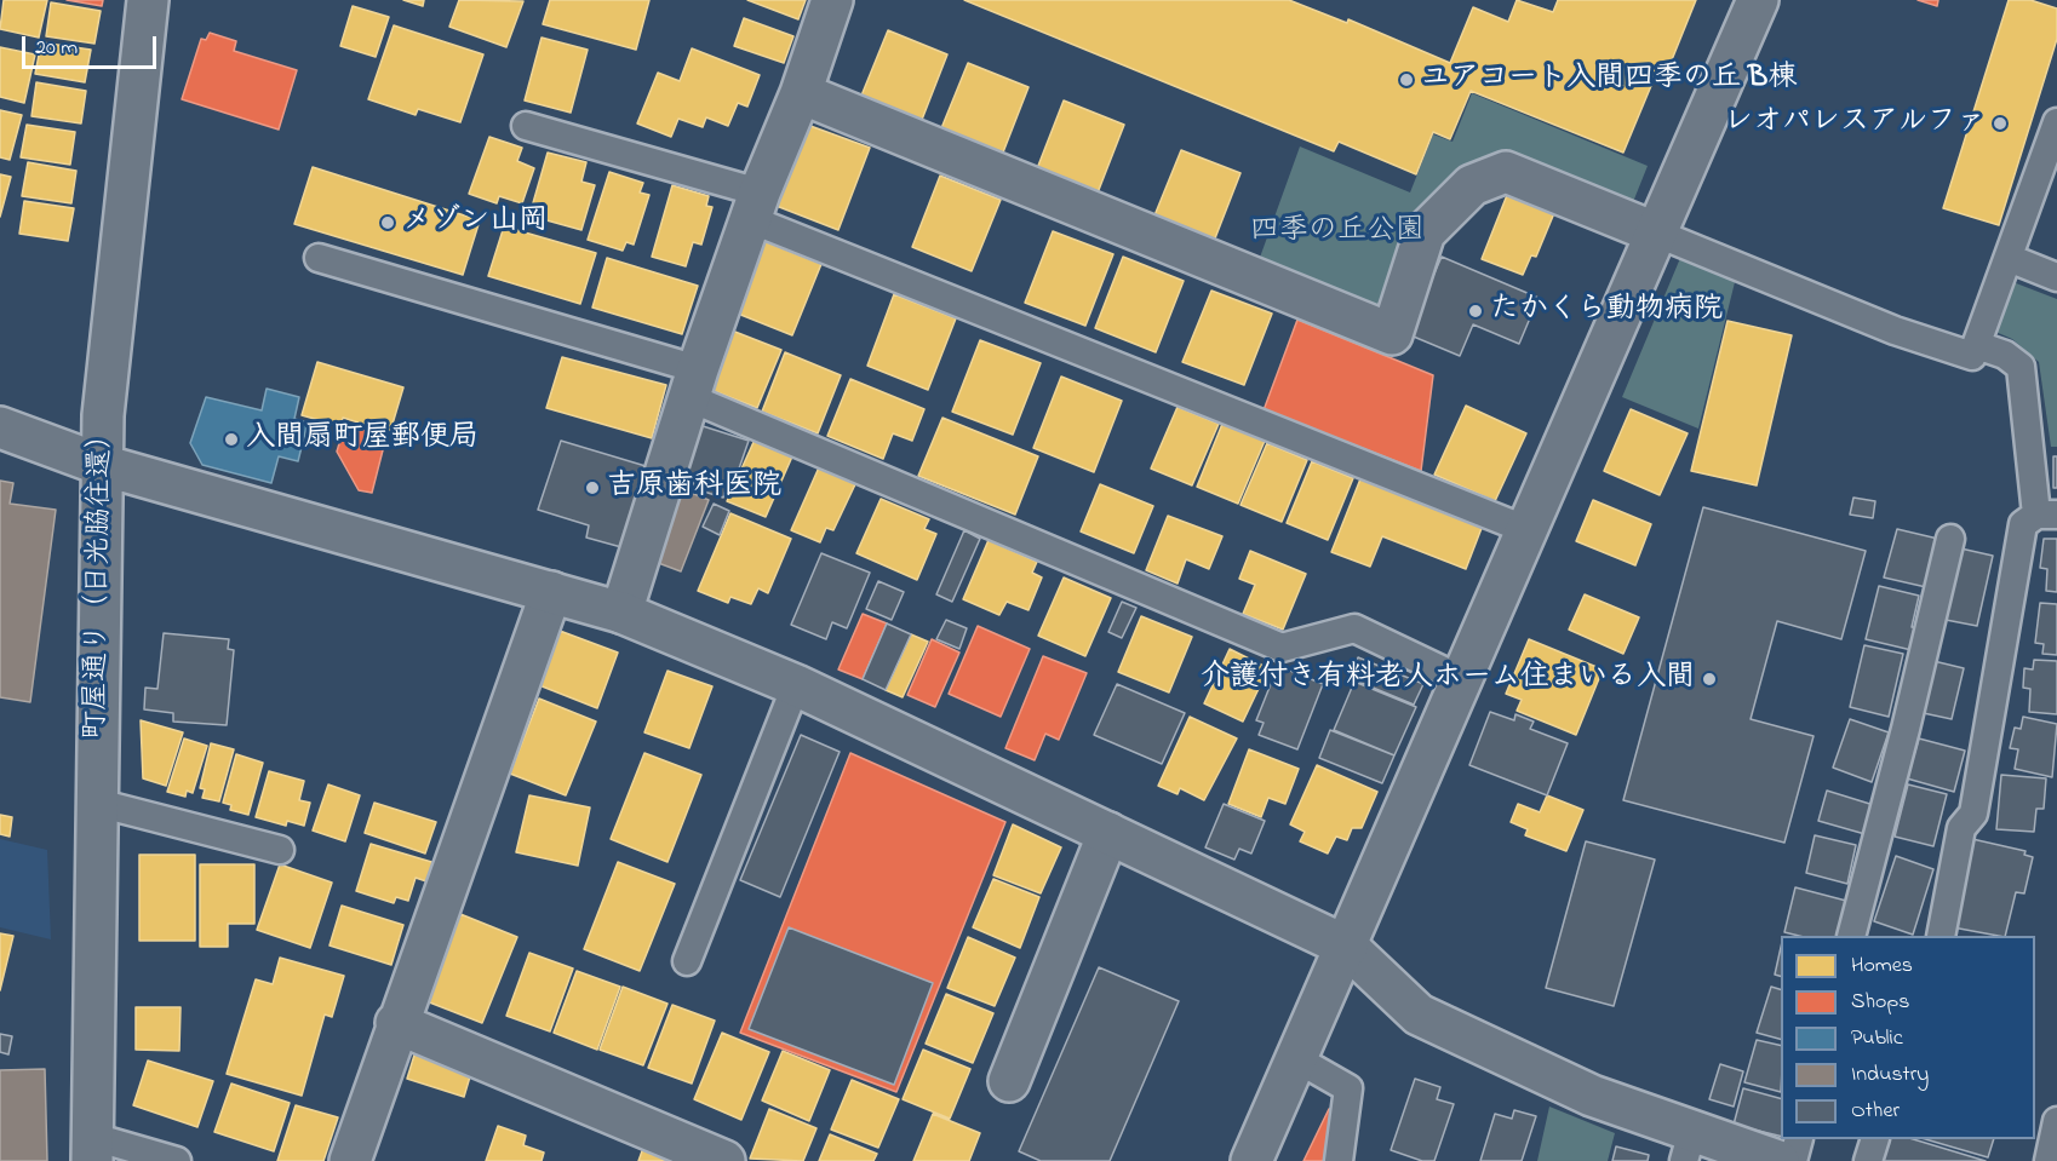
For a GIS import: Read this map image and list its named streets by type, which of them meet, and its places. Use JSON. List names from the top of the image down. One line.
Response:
{"streets":{"street":["町屋通り（日光脇往還）"]},"parks":["四季の丘公園"],"places":["ユアコート入間四季の丘 B棟","レオパレスアルファ","メゾン山岡","たかくら動物病院","入間扇町屋郵便局","吉原歯科医院","介護付き有料老人ホーム住まいる入間"],"legend":["Homes","Shops","Public","Industry","Other"],"scale_bar":"20 m"}
